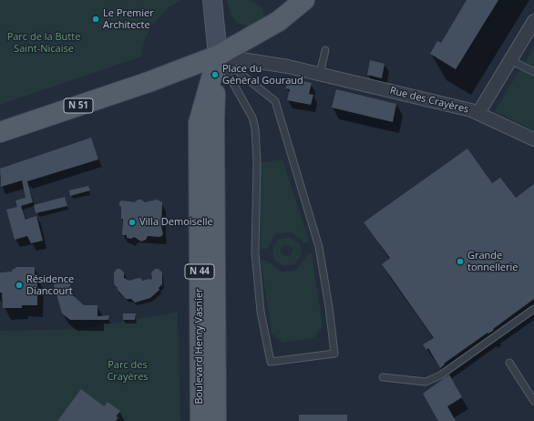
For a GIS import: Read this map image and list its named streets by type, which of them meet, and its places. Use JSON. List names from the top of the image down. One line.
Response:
{"streets":{"main road":["N 51","N 44","Boulevard Henry Vasnier"],"street":["Rue des Crayères"]},"crossings":[["Rue des Crayères","N 51"],["Rue des Crayères","Boulevard Henry Vasnier"],["N 51","Boulevard Henry Vasnier"]],"parks":["Parc de la Butte Saint-Nicaise","Parc des Crayères"],"places":["Le Premier Architecte","Place du Général Gouraud","Villa Demoiselle","Grande tonnellerie","Résidence Diancourt"]}
